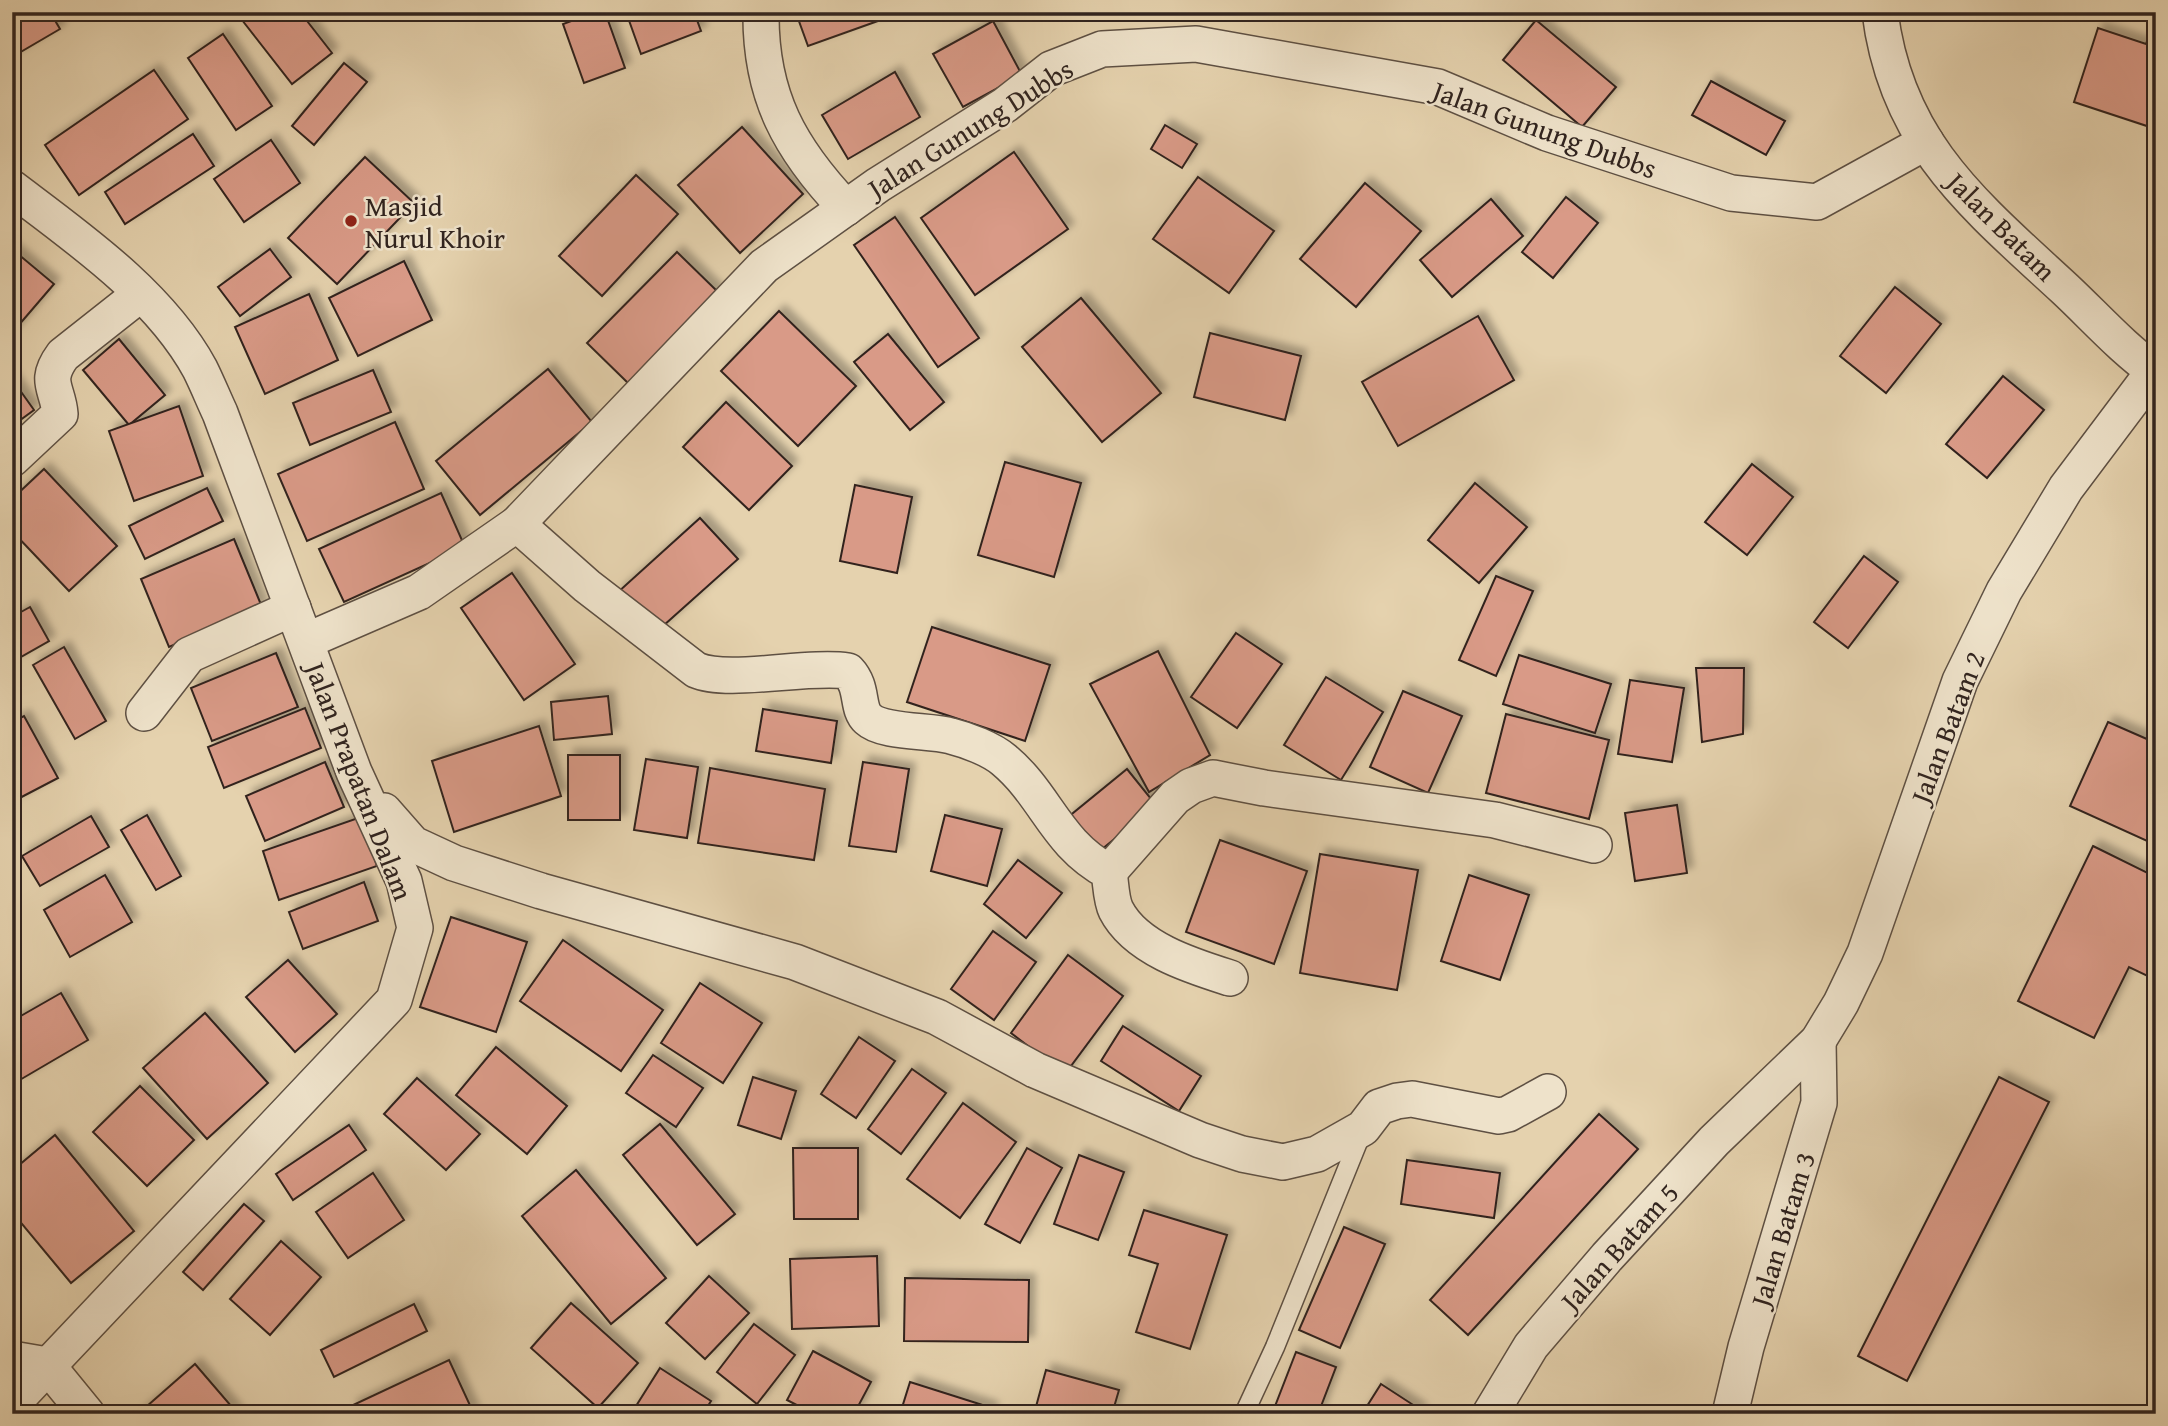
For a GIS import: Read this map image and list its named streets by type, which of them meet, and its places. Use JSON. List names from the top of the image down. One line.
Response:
{"streets":{"street":["Jalan Gunung Dubbs","Jalan Batam","Jalan Batam 2","Jalan Prapatan Dalam","Jalan Batam 3","Jalan Batam 5"]},"crossings":[["Jalan Gunung Dubbs","Jalan Batam"],["Jalan Gunung Dubbs","Jalan Prapatan Dalam"],["Jalan Batam","Jalan Batam 2"],["Jalan Batam 2","Jalan Batam 3"],["Jalan Batam 2","Jalan Batam 5"]],"places":["Masjid Nurul Khoir"]}
